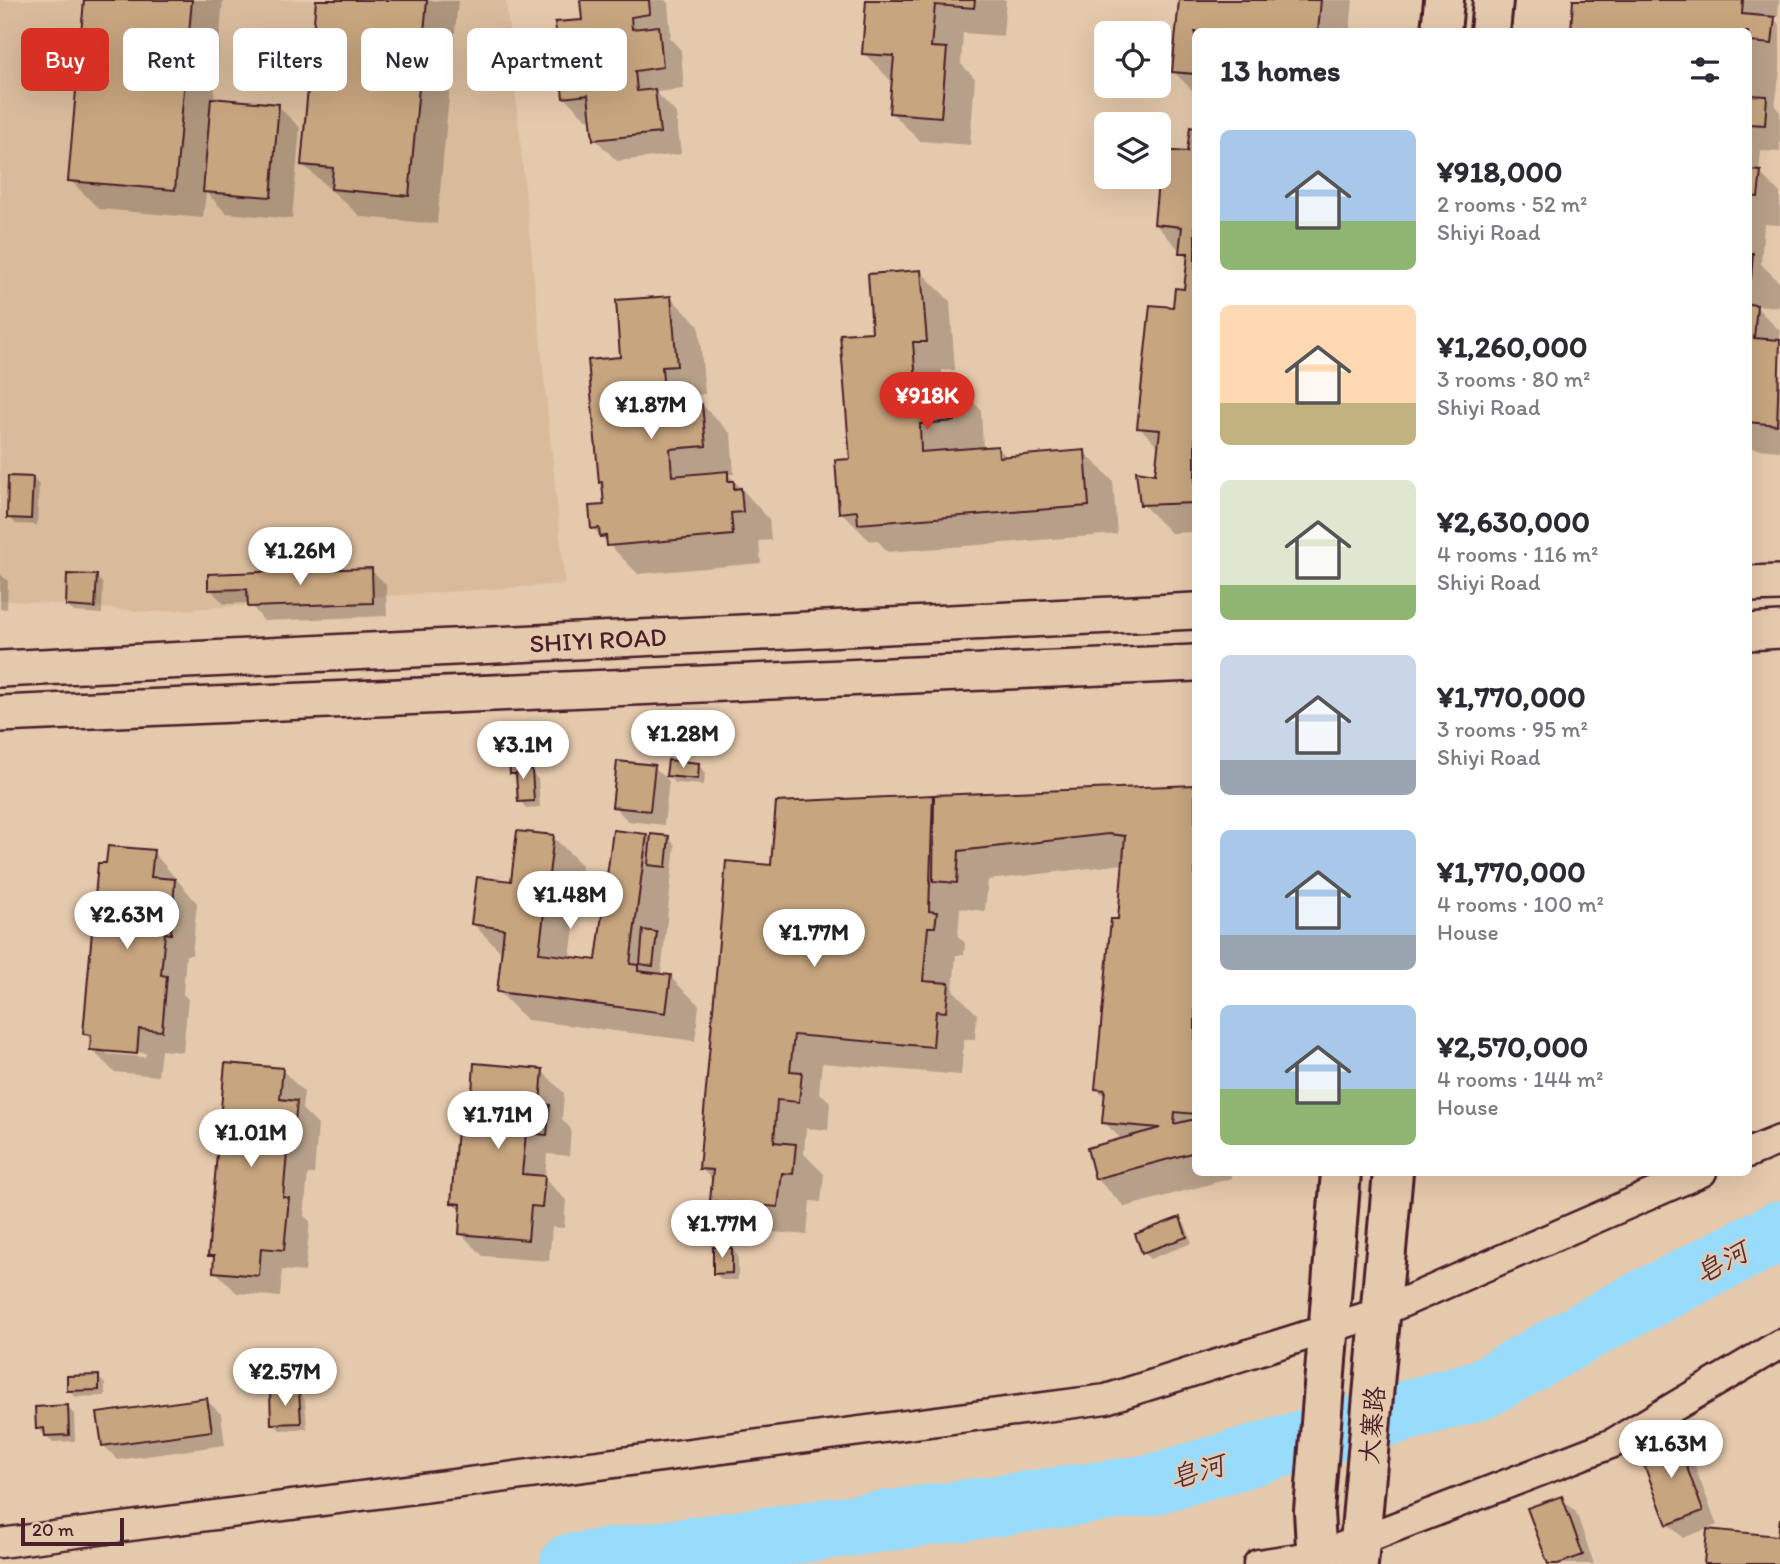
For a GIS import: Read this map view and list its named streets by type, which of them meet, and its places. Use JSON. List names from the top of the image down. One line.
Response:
{"streets":{"main road":["大寨路"],"street":["SHIYI ROAD"]},"water":["皂河"],"scale_bar":"20 m","page":{"chip":["Buy","Rent","Filters","New","Apartment"],"heading":"13 homes","list":[{"name":"¥918,000","note":"2 rooms · 52 m² · Shiyi Road"},{"name":"¥1,260,000","note":"3 rooms · 80 m² · Shiyi Road"},{"name":"¥2,630,000","note":"4 rooms · 116 m² · Shiyi Road"},{"name":"¥1,770,000","note":"3 rooms · 95 m² · Shiyi Road"},{"name":"¥1,770,000","note":"4 rooms · 100 m² · House"},{"name":"¥2,570,000","note":"4 rooms · 144 m² · House"}],"price":["¥918K","¥1.87M","¥1.26M","¥1.28M","¥3.1M","¥1.48M","¥2.63M","¥1.77M","¥1.71M","¥1.01M","¥1.77M","¥2.57M","¥1.63M"],"scale":"20 m"}}
